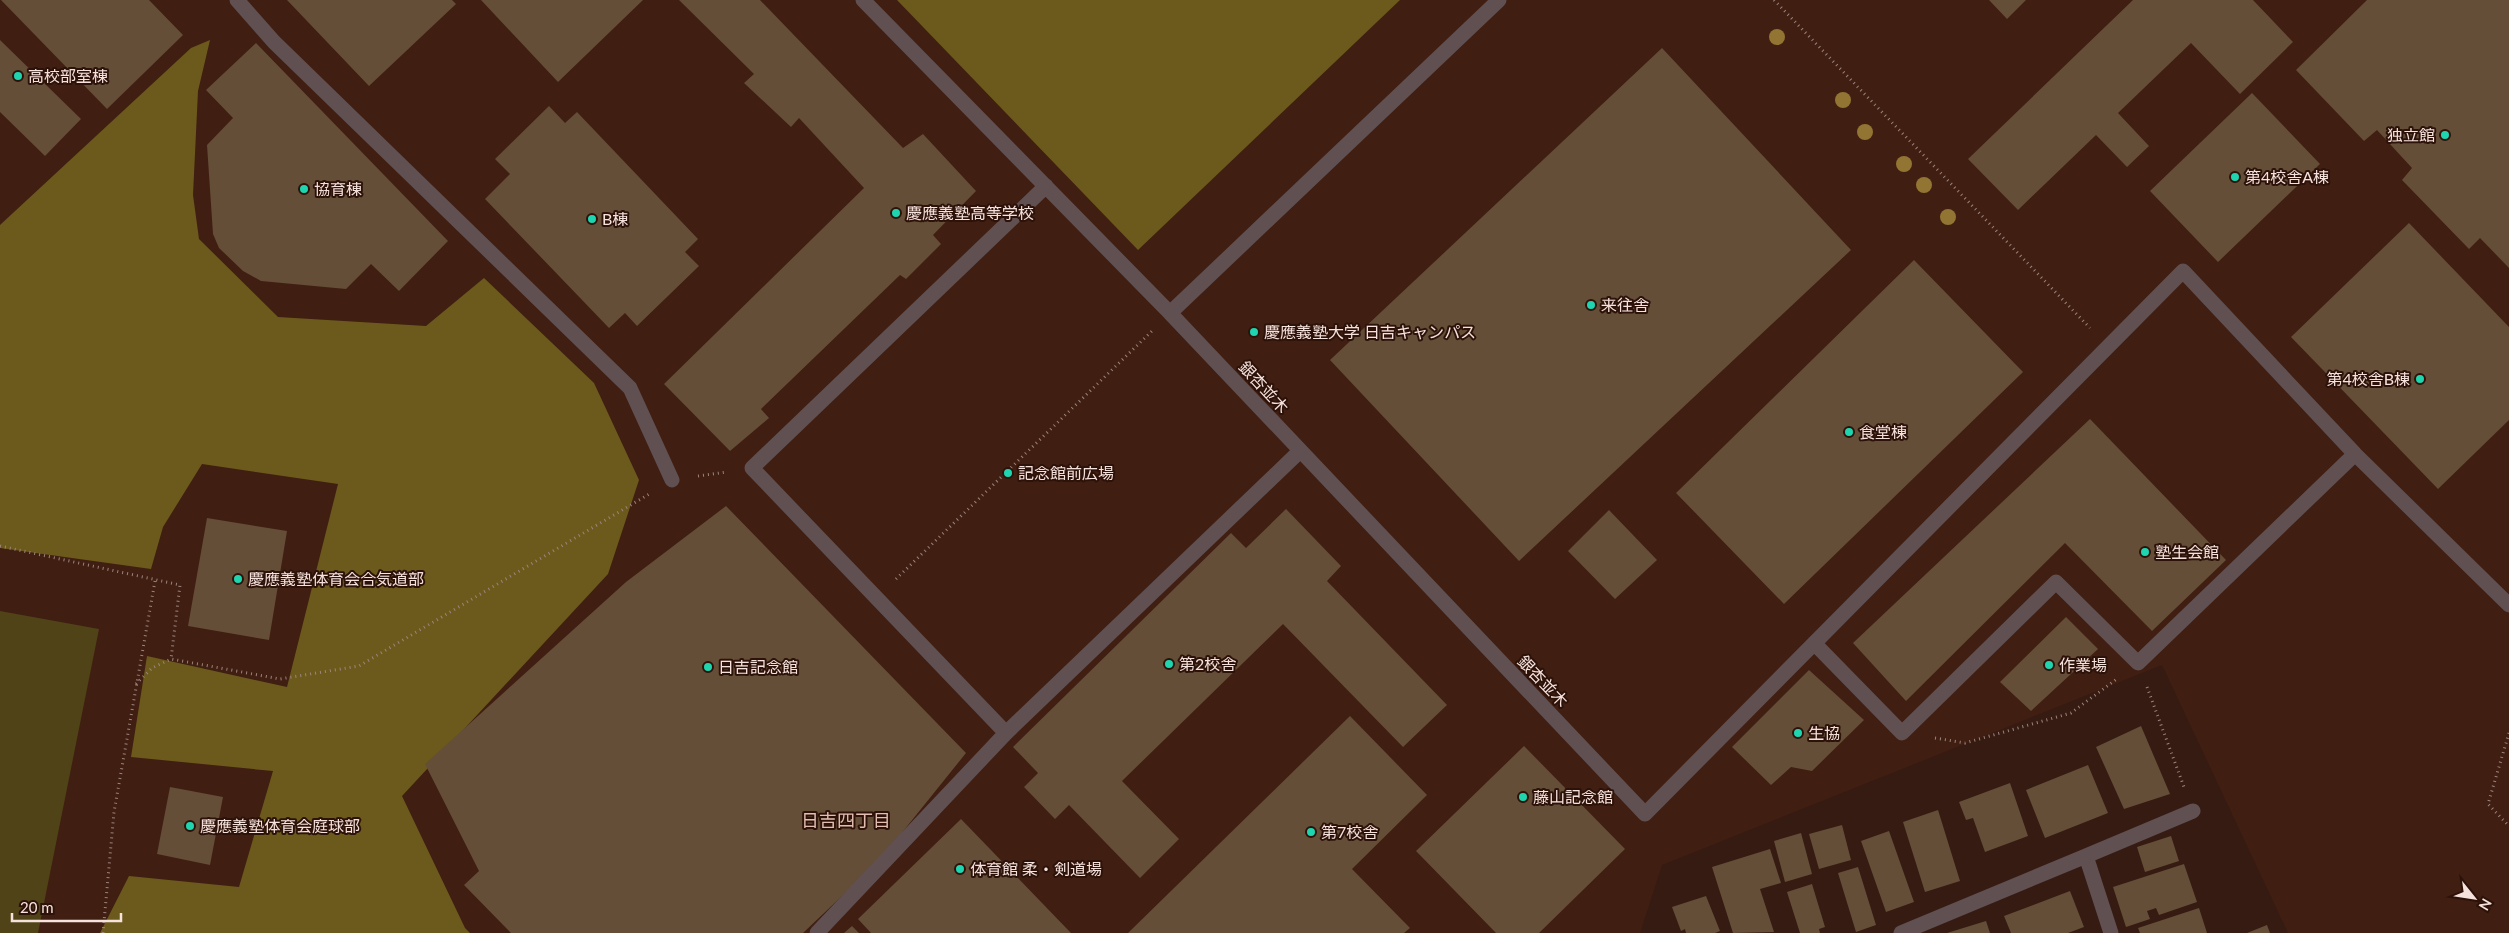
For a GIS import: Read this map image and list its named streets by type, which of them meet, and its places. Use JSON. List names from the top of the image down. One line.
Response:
{"streets":{"lane":["銀杏並木"]},"districts":["日吉四丁目"],"places":["高校部室棟","独立館","第4校舎A棟","協育棟","慶應義塾高等学校","B棟","来往舎","慶應義塾大学 日吉キャンパス","第4校舎B棟","食堂棟","記念館前広場","塾生会館","慶應義塾体育会合気道部","第2校舎","作業場","日吉記念館","生協","藤山記念館","慶應義塾体育会庭球部","第7校舎","体育館 柔・剣道場"],"scale_bar":"20 m","north":"bottom right"}
